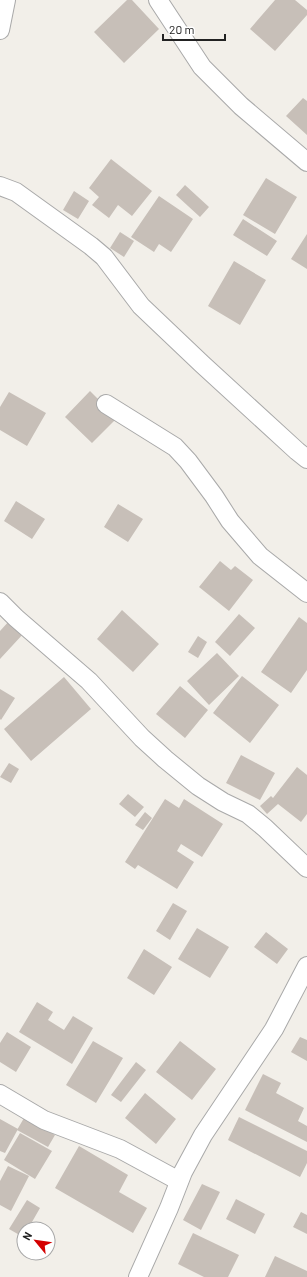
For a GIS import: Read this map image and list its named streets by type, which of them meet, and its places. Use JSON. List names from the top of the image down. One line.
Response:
{"scale_bar":"20 m","north":"top left"}
